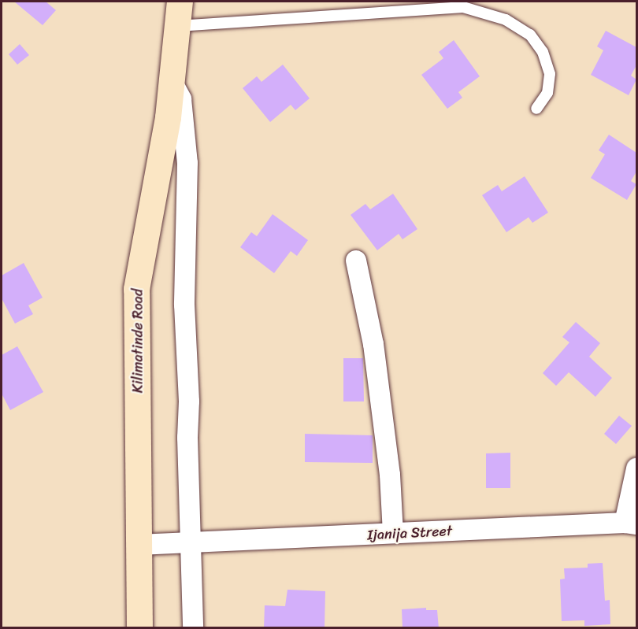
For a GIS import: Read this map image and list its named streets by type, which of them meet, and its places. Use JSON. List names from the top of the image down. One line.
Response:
{"streets":{"main road":["Kilimatinde Road"],"street":["Ijanija Street"]},"crossings":[["Kilimatinde Road","Ijanija Street"]]}
